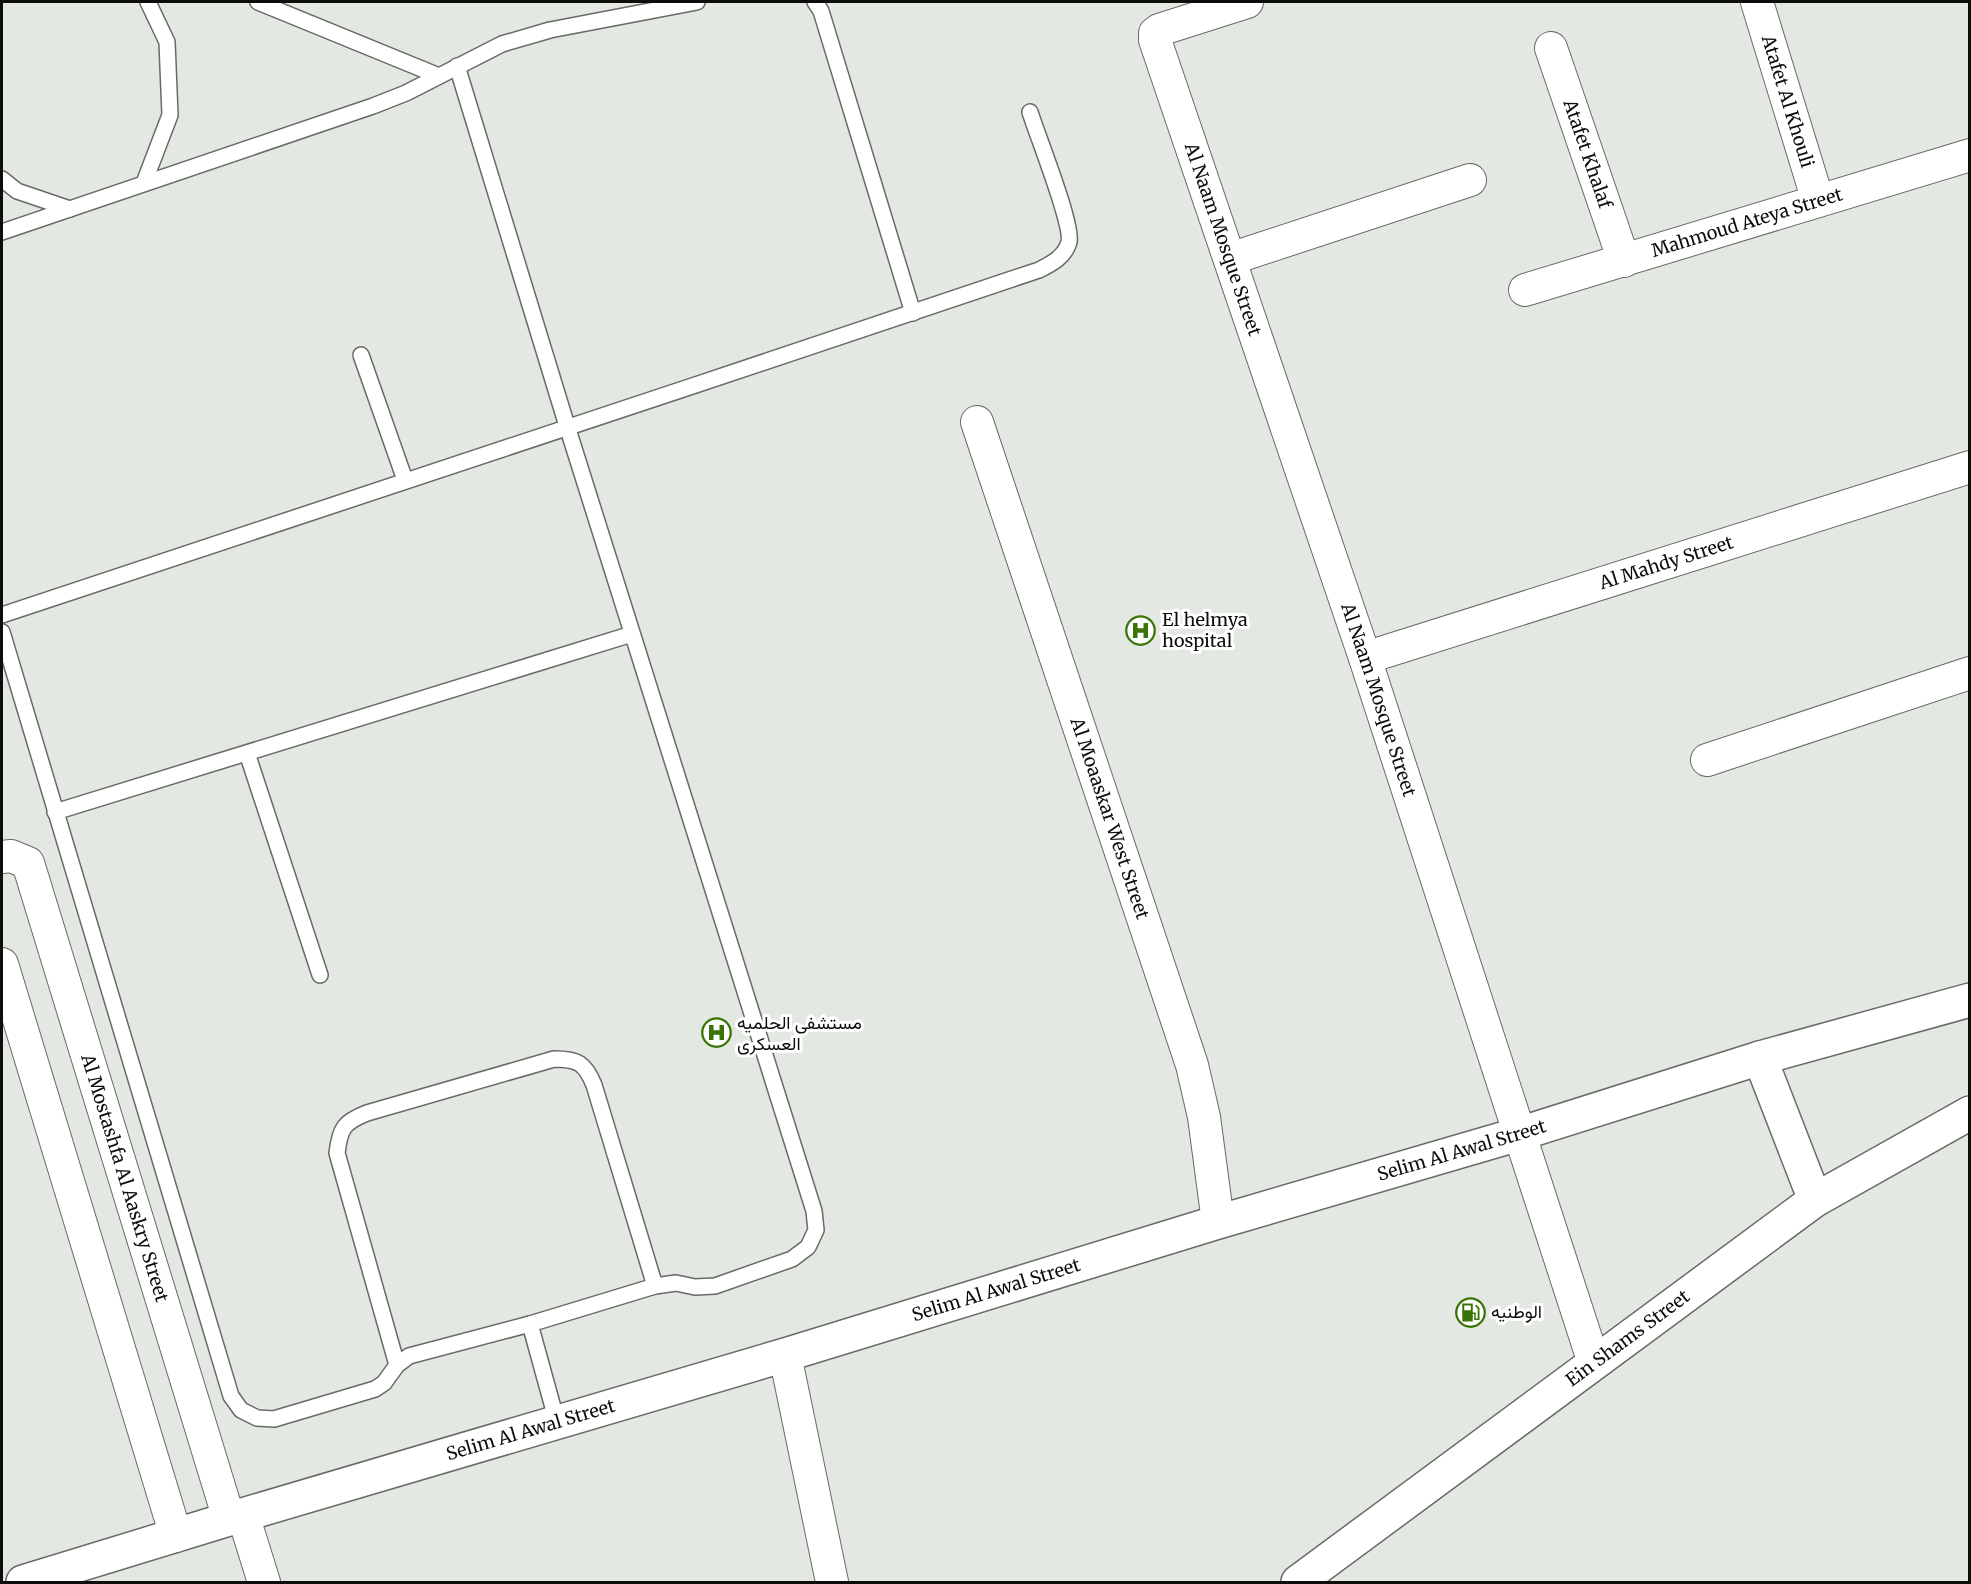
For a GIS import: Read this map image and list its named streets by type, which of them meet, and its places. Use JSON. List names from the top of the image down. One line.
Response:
{"streets":{"street":["Atafet Al Khouli","Atafet Khalaf","Mahmoud Ateya Street","Al Naam Mosque Street","Al Mahdy Street","Al Moaaskar West Street","Selim Al Awal Street","Al Mostashfa Al Aaskry Street","Ein Shams Street"]},"crossings":[["Atafet Al Khouli","Mahmoud Ateya Street"],["Atafet Khalaf","Mahmoud Ateya Street"],["Al Naam Mosque Street","Al Mahdy Street"],["Al Naam Mosque Street","Selim Al Awal Street"],["Al Naam Mosque Street","Ein Shams Street"],["Al Moaaskar West Street","Selim Al Awal Street"],["Selim Al Awal Street","Al Mostashfa Al Aaskry Street"]],"places":{"hospital":["El helmya hospital","مستشفى الحلميه العسكرى"],"fuel station":["الوطنيه"]}}
